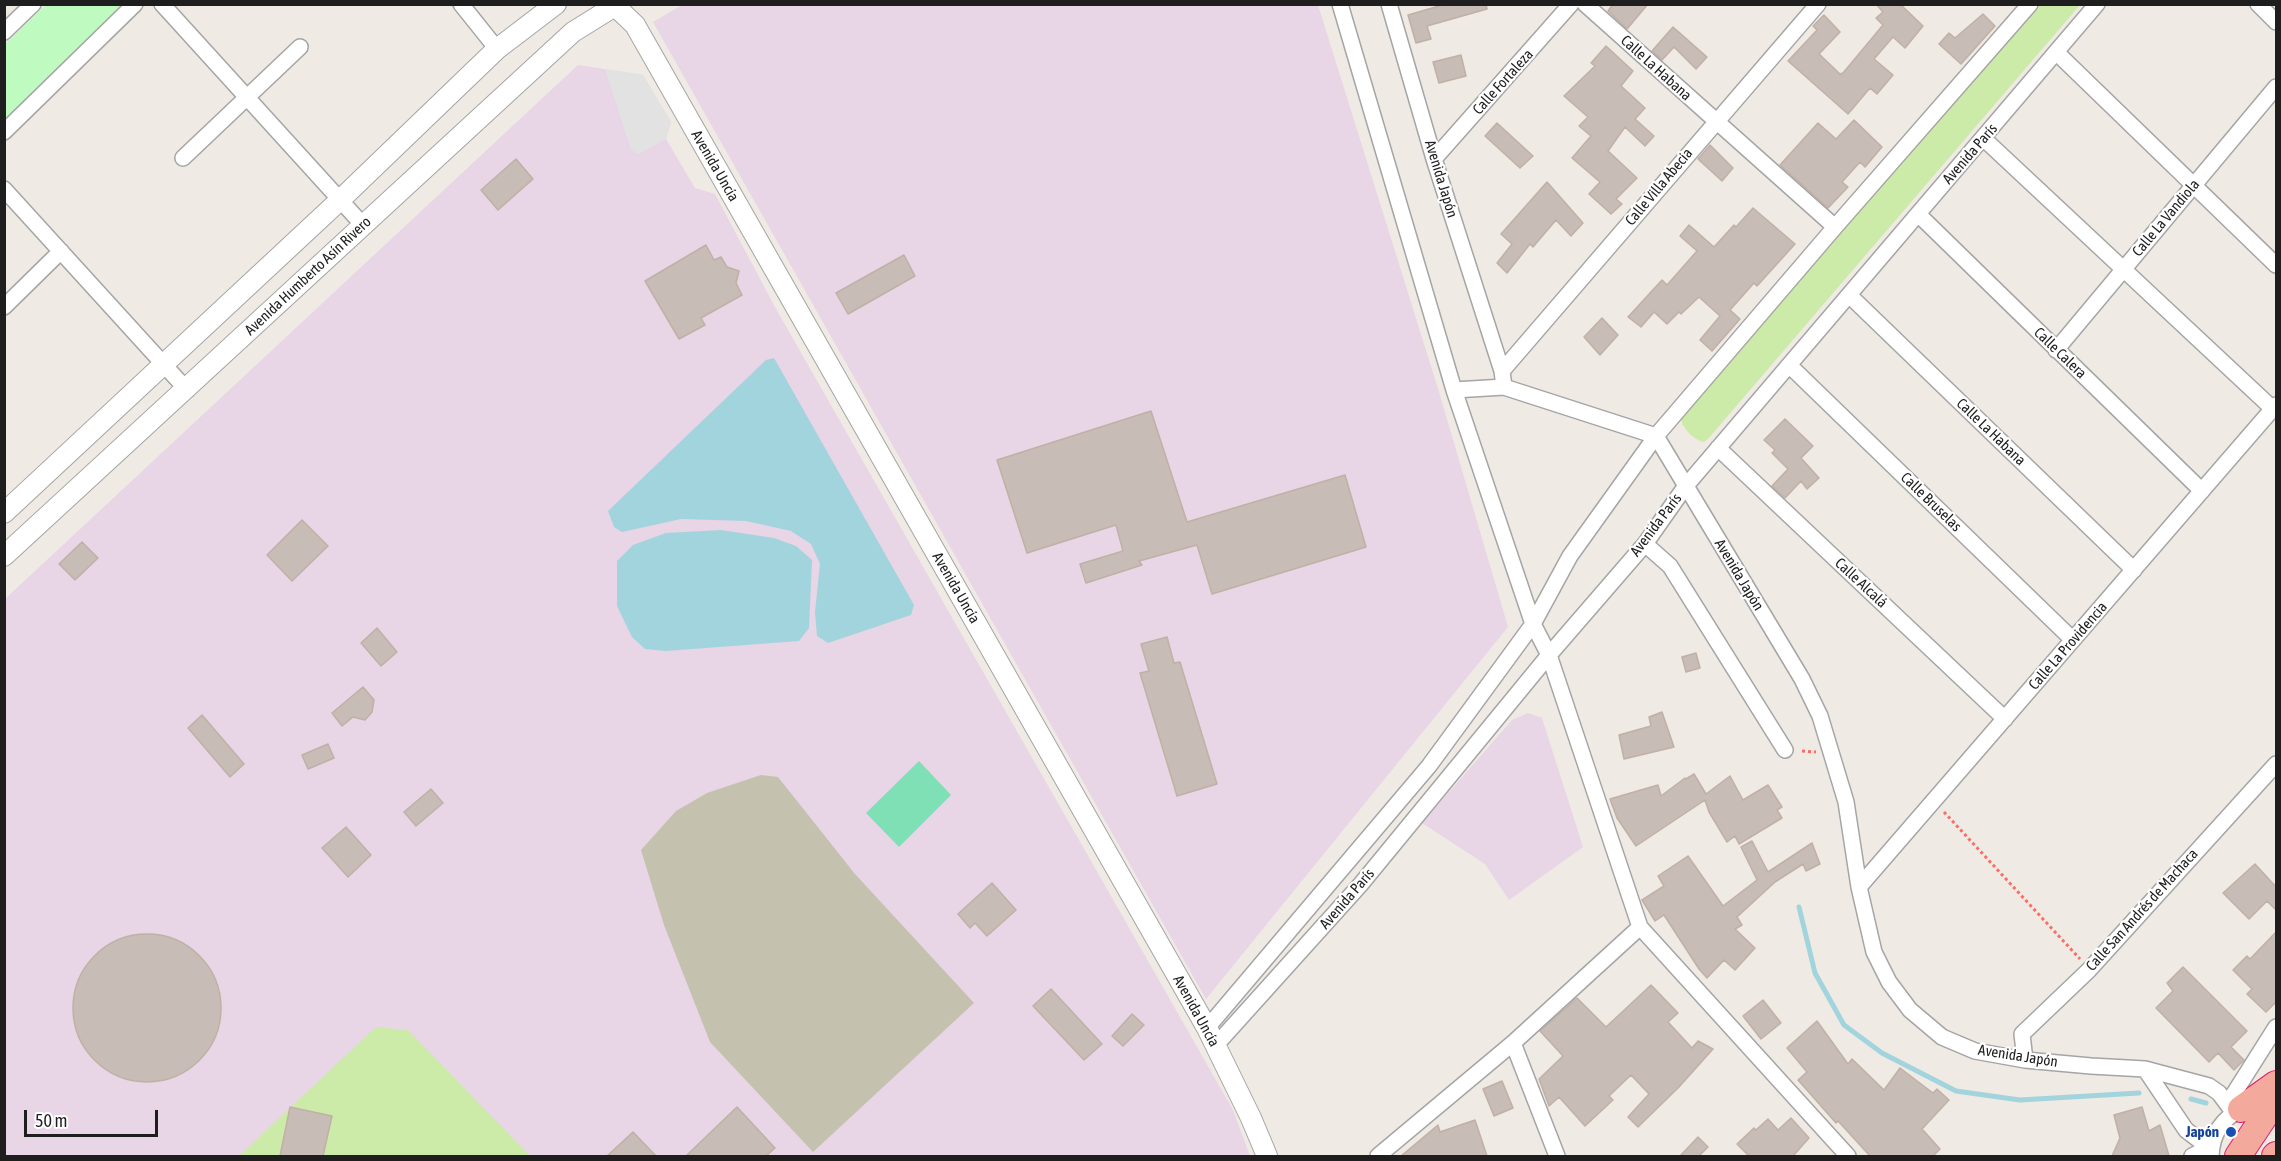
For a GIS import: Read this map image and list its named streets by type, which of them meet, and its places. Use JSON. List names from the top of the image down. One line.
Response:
{"streets":{"street":["Calle La Habana","Calle Fortaleza","Avenida París","Avenida Uncía","Avenida Japón","Calle Villa Abecia","Calle La Vandiola","Avenida Humberto Asín Rivero","Calle Calera","Calle Bruselas","Calle Alcalá","Calle La Providencia","Calle San Andrés de Machaca"]},"crossings":[["Calle La Habana","Avenida París"],["Calle La Habana","Calle Villa Abecia"],["Calle La Habana","Calle La Providencia"],["Calle Fortaleza","Avenida Japón"],["Avenida París","Avenida Uncía"],["Avenida París","Avenida Japón"],["Avenida París","Calle Calera"],["Avenida París","Calle Bruselas"],["Avenida París","Calle Alcalá"],["Avenida Uncía","Avenida Humberto Asín Rivero"],["Avenida Japón","Calle Villa Abecia"],["Avenida Japón","Calle La Providencia"],["Avenida Japón","Calle San Andrés de Machaca"],["Calle La Vandiola","Calle Calera"],["Calle Calera","Calle La Providencia"],["Calle Bruselas","Calle La Providencia"],["Calle Alcalá","Calle La Providencia"]],"places":["Japón"],"scale_bar":"50 m"}
